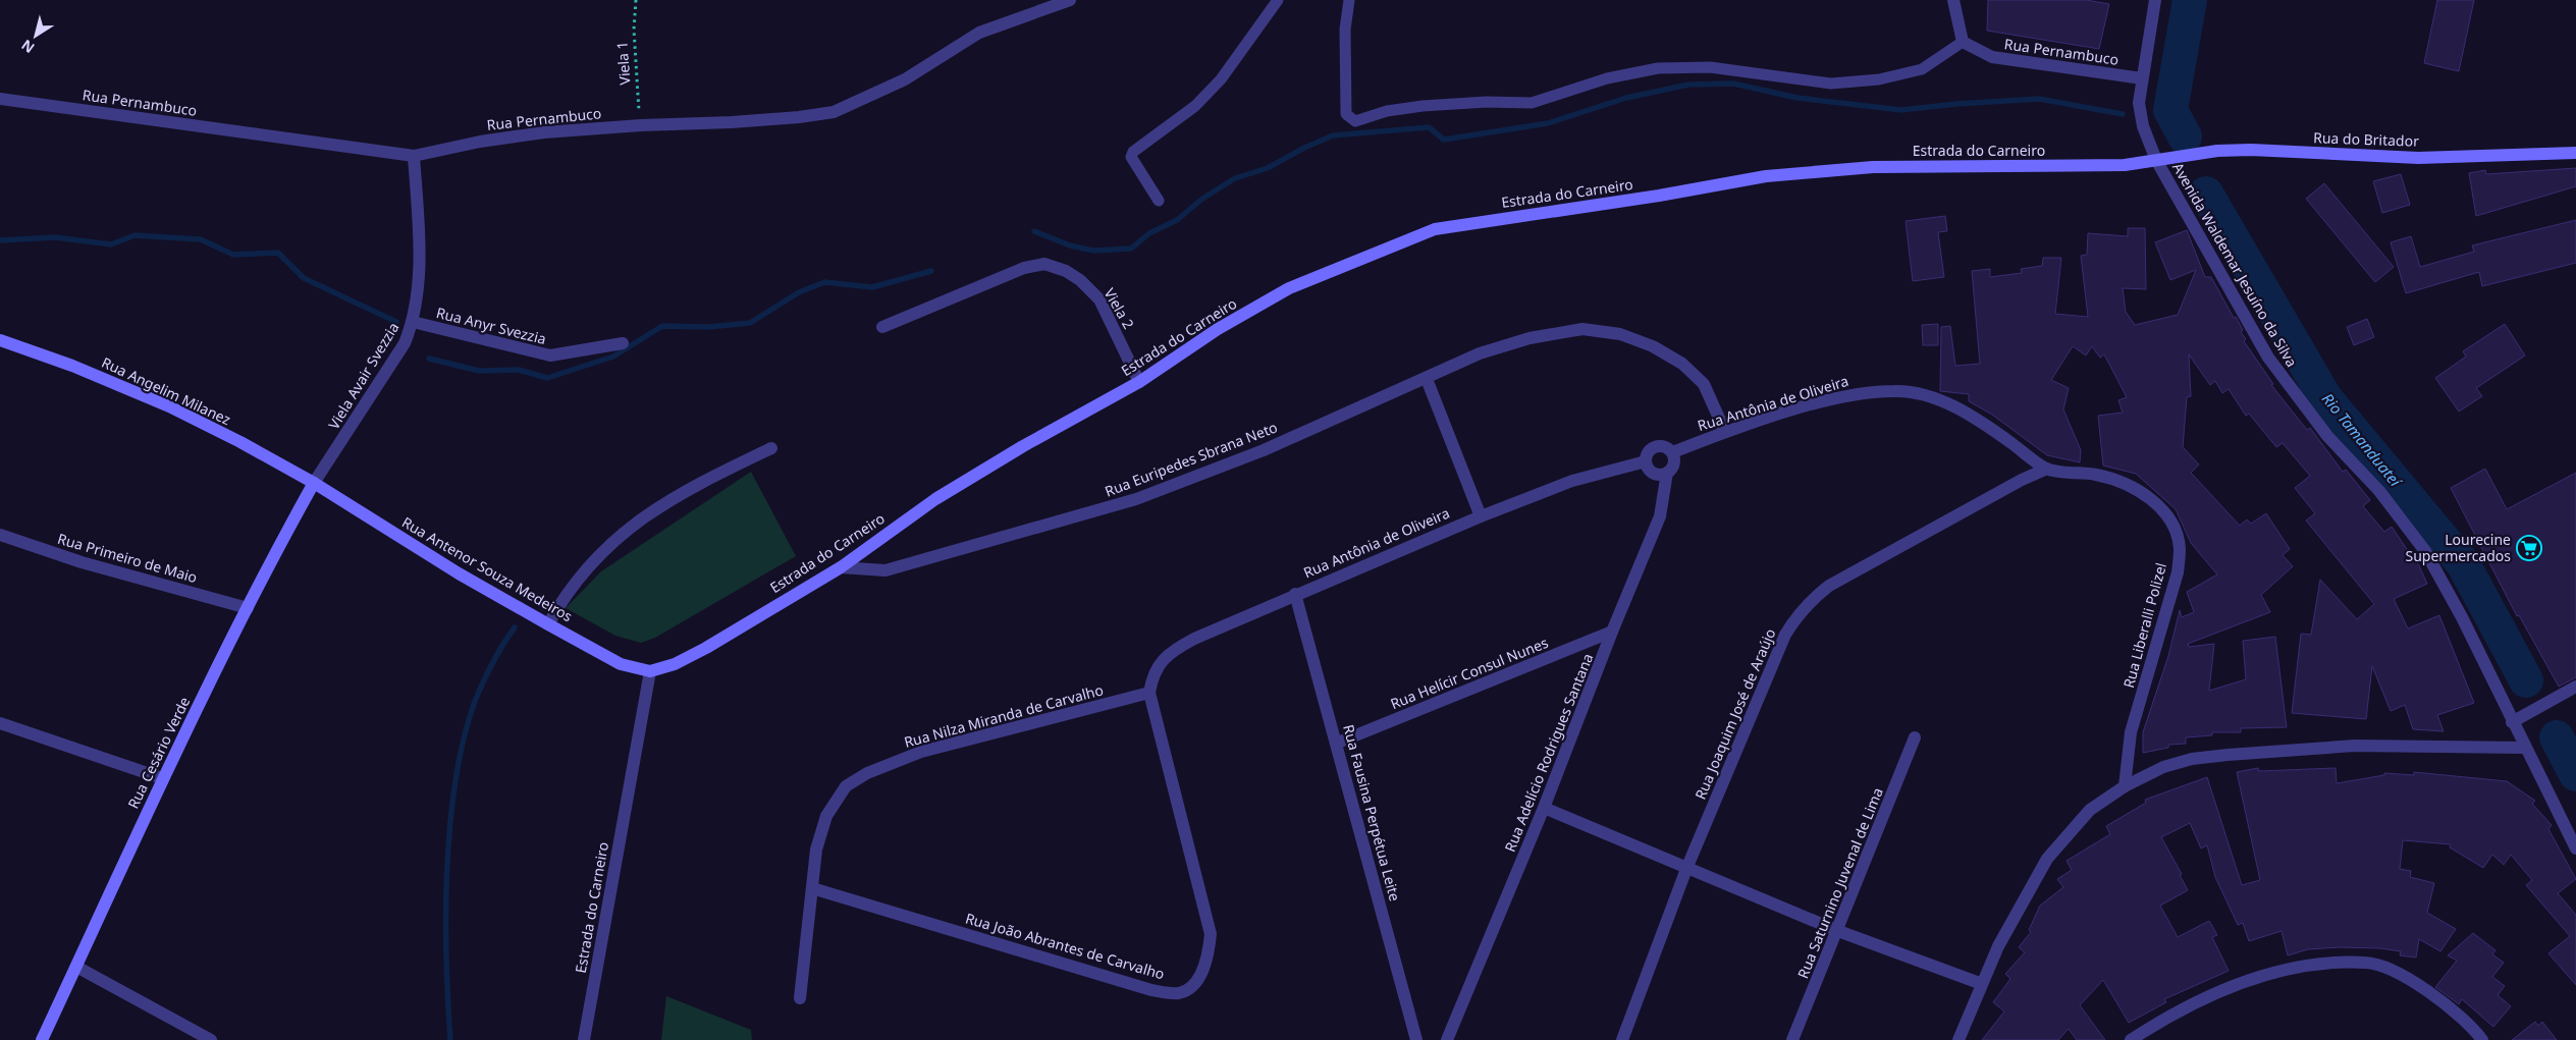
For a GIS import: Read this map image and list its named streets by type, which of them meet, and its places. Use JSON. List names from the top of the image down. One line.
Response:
{"streets":{"street":["Rua Pernambuco","Rua do Britador","Estrada do Carneiro","Avenida Waldemar Jesuíno da Silva","Viela 2","Rua Anyr Svezzia","Viela Avair Svezzia","Rua Angelim Milanez","Rua Antônia de Oliveira","Rua Euripedes Sbrana Neto","Rua Primeiro de Maio","Rua Antenor Souza Medeiros","Rua Liberalli Polizel","Rua Helícir Consul Nunes","Rua Joaquim José de Araújo","Rua Nilza Miranda de Carvalho","Rua Cesário Verde","Rua Adelício Rodrigues Santana","Rua Fausina Perpétua Leite","Rua Saturnino Juvenal de Lima","Rua João Abrantes de Carvalho"],"path":["Viela 1"]},"crossings":[["Rua Pernambuco","Viela 1"],["Rua Pernambuco","Avenida Waldemar Jesuíno da Silva"],["Rua Pernambuco","Viela Avair Svezzia"],["Rua do Britador","Estrada do Carneiro"],["Rua do Britador","Avenida Waldemar Jesuíno da Silva"],["Estrada do Carneiro","Avenida Waldemar Jesuíno da Silva"],["Estrada do Carneiro","Viela 2"],["Estrada do Carneiro","Rua Euripedes Sbrana Neto"],["Estrada do Carneiro","Rua Antenor Souza Medeiros"],["Rua Anyr Svezzia","Viela Avair Svezzia"],["Viela Avair Svezzia","Rua Angelim Milanez"],["Viela Avair Svezzia","Rua Antenor Souza Medeiros"],["Viela Avair Svezzia","Rua Cesário Verde"],["Rua Angelim Milanez","Rua Antenor Souza Medeiros"],["Rua Angelim Milanez","Rua Cesário Verde"],["Rua Antônia de Oliveira","Rua Euripedes Sbrana Neto"],["Rua Antônia de Oliveira","Rua Liberalli Polizel"],["Rua Antônia de Oliveira","Rua Joaquim José de Araújo"],["Rua Antônia de Oliveira","Rua Nilza Miranda de Carvalho"],["Rua Antônia de Oliveira","Rua Adelício Rodrigues Santana"],["Rua Antônia de Oliveira","Rua Fausina Perpétua Leite"],["Rua Antônia de Oliveira","Rua João Abrantes de Carvalho"],["Rua Primeiro de Maio","Rua Cesário Verde"],["Rua Antenor Souza Medeiros","Rua Cesário Verde"],["Rua Liberalli Polizel","Rua Joaquim José de Araújo"],["Rua Helícir Consul Nunes","Rua Adelício Rodrigues Santana"],["Rua Helícir Consul Nunes","Rua Fausina Perpétua Leite"],["Rua Nilza Miranda de Carvalho","Rua João Abrantes de Carvalho"]],"water":["Rio Tamanduateí"],"places":{"supermarket":["Lourecine Supermercados"]},"north":"bottom left"}
